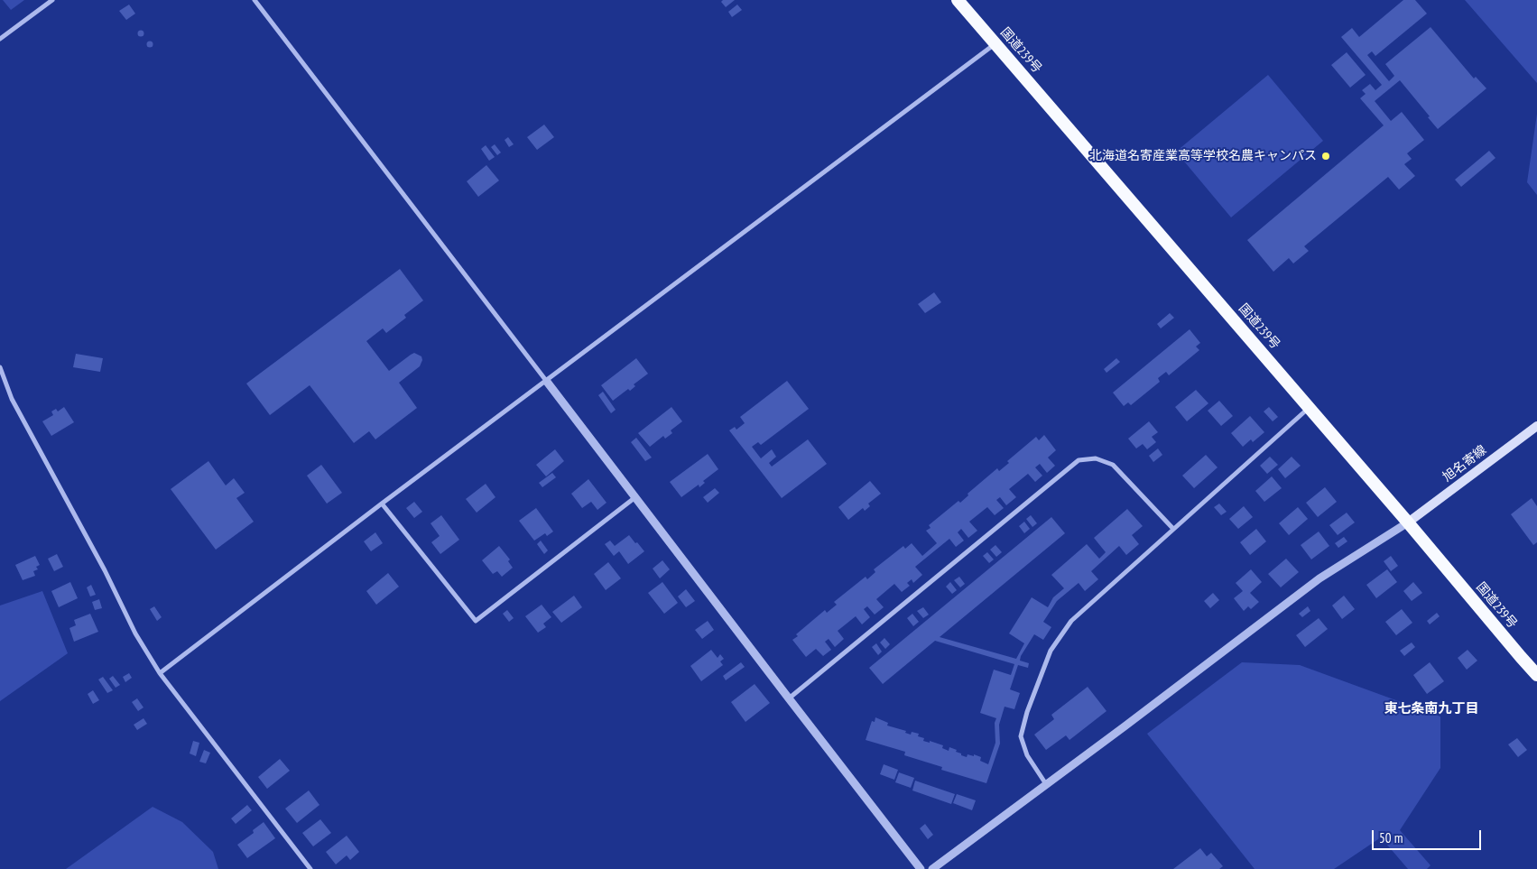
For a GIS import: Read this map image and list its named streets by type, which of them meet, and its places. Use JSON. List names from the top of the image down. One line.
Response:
{"streets":{"highway":["国道239号"],"main road":["旭名寄線"]},"crossings":[["国道239号","旭名寄線"]],"districts":["東七条南九丁目"],"places":["北海道名寄産業高等学校名農キャンパス"],"scale_bar":"50 m"}
